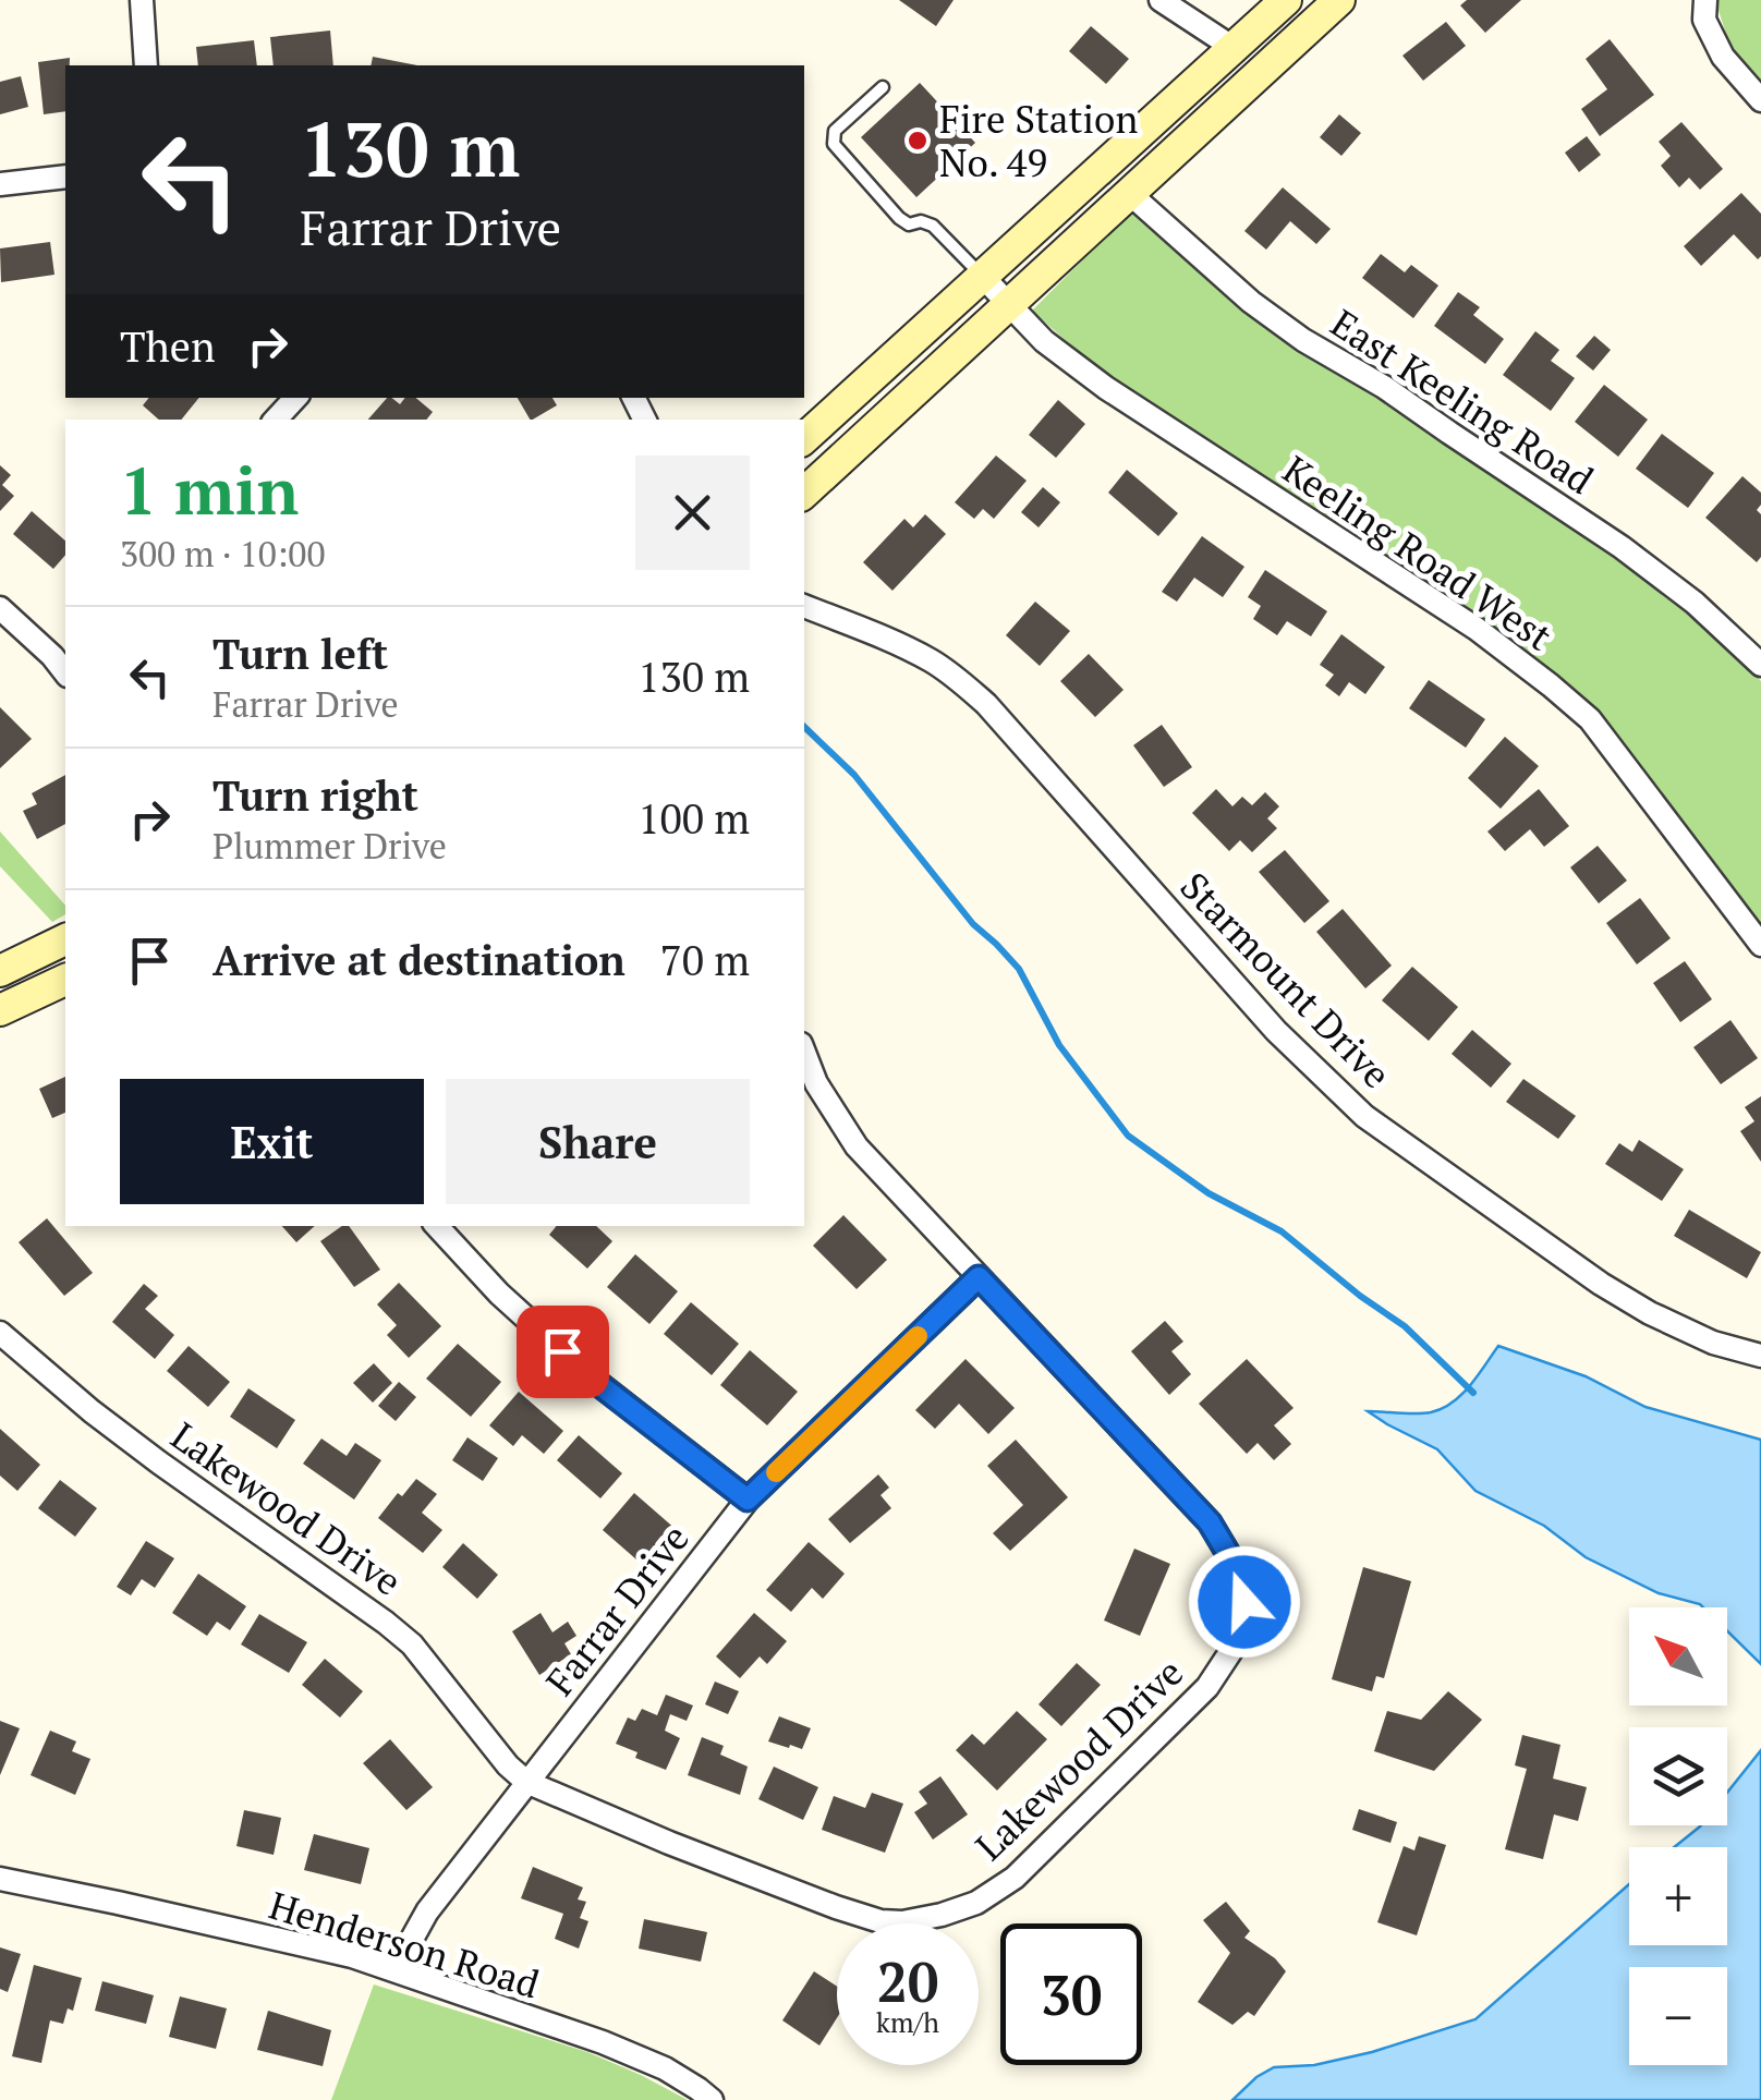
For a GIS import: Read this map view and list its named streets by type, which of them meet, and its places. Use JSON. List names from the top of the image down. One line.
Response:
{"streets":{"street":["East Keeling Road","Keeling Road West","Starmount Drive","Lakewood Drive","Farrar Drive","Henderson Road"]},"crossings":[["Lakewood Drive","Farrar Drive"],["Farrar Drive","Henderson Road"]],"places":["Fire Station No. 49"],"north":"top left","page":{"turn":["130 m","Farrar Drive"],"then":"Then","heading":["1 min","300 m · 10:00"],"list":[{"name":"Turn left","note":"Farrar Drive","value":"130 m"},{"name":"Turn right","note":"Plummer Drive","value":"100 m"},{"name":"Arrive at destination","value":"70 m"}],"buttons":["Exit","Share"],"map_buttons":["+","−"],"speed":"20 km/h","limit":"30"}}
